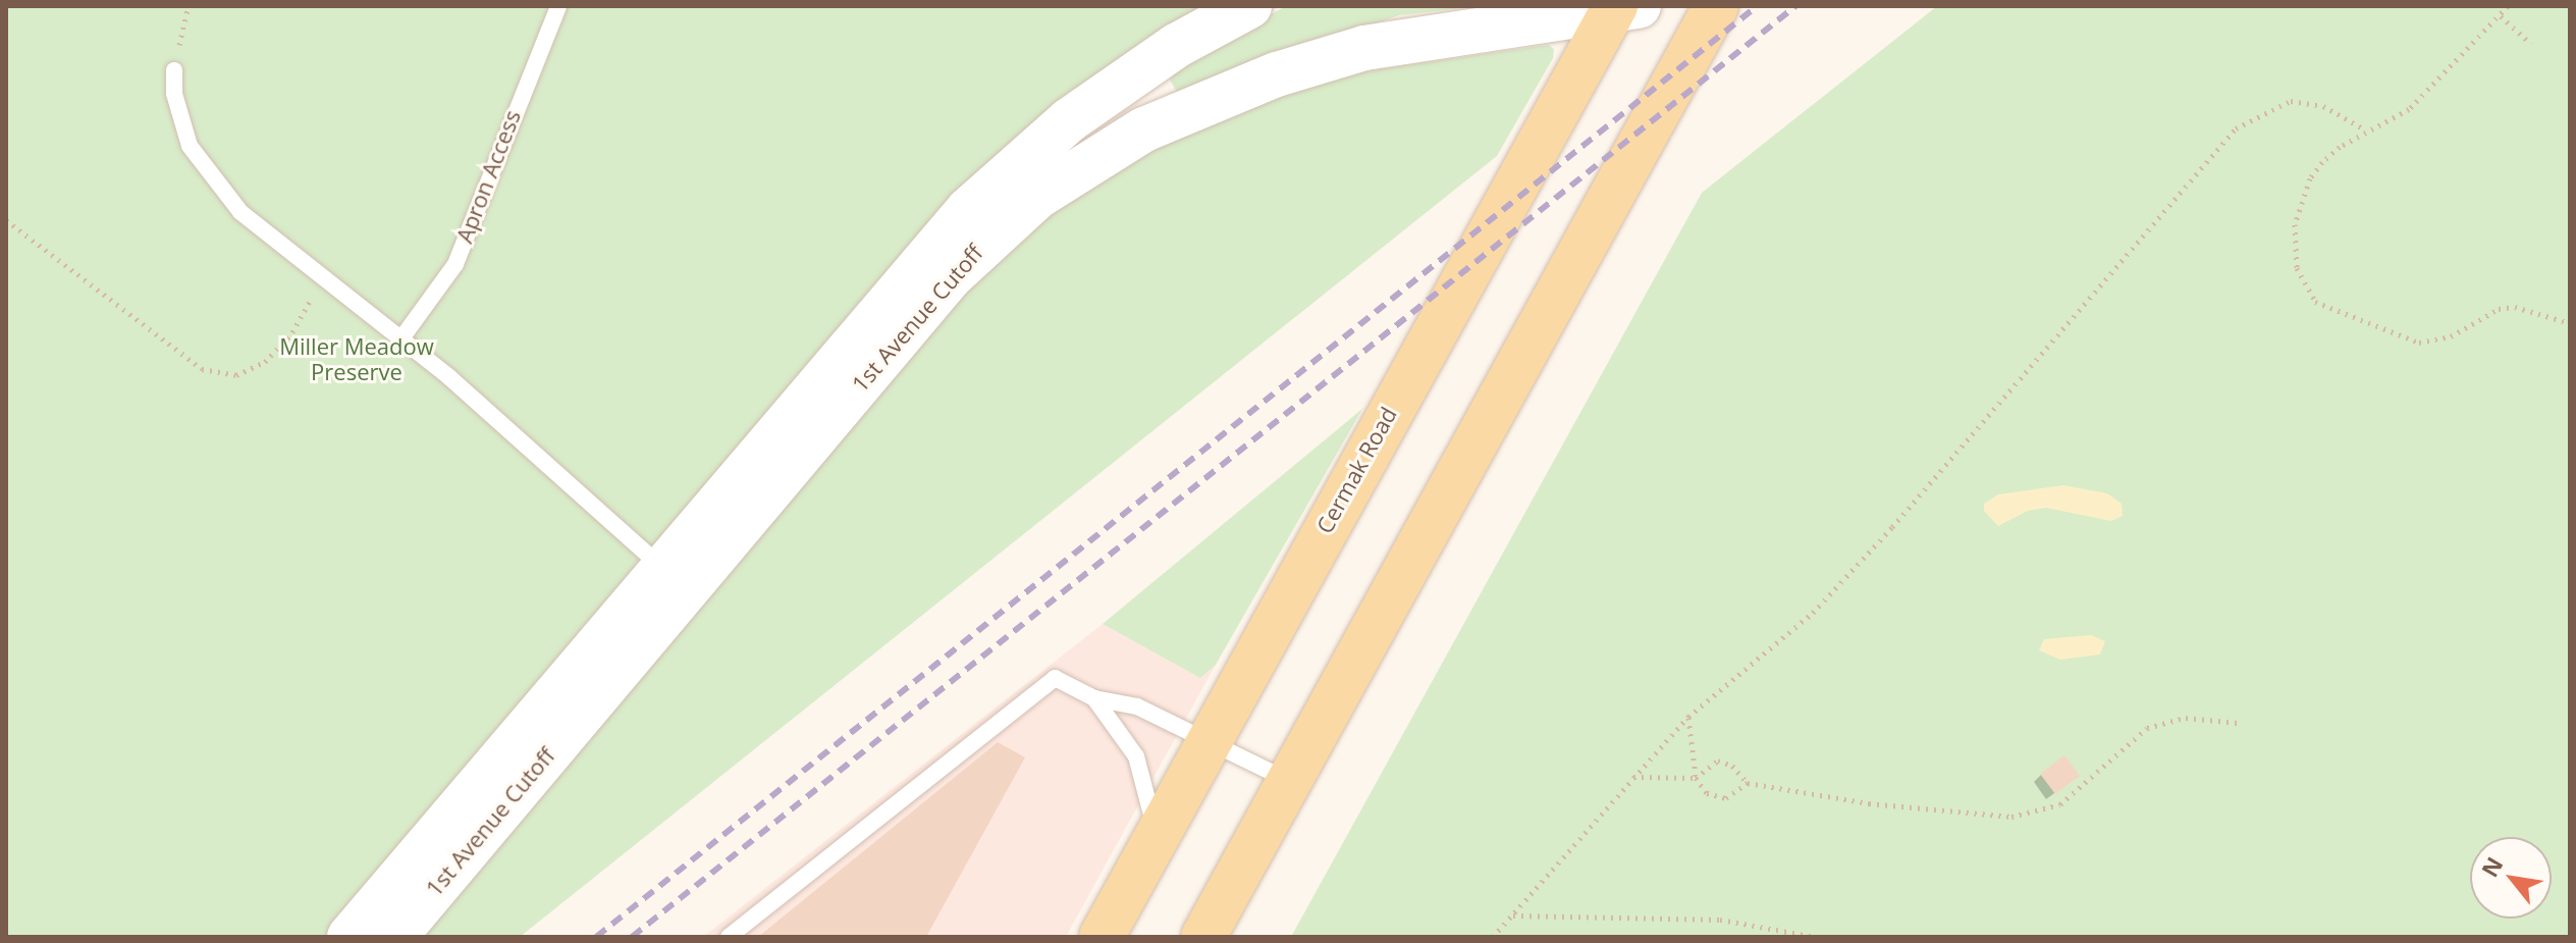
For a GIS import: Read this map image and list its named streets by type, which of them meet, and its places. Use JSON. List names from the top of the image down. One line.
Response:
{"streets":{"main road":["1st Avenue Cutoff","Cermak Road"],"lane":["Apron Access"]},"crossings":[["1st Avenue Cutoff","Cermak Road"]],"parks":["Miller Meadow Preserve"],"north":"top left"}
